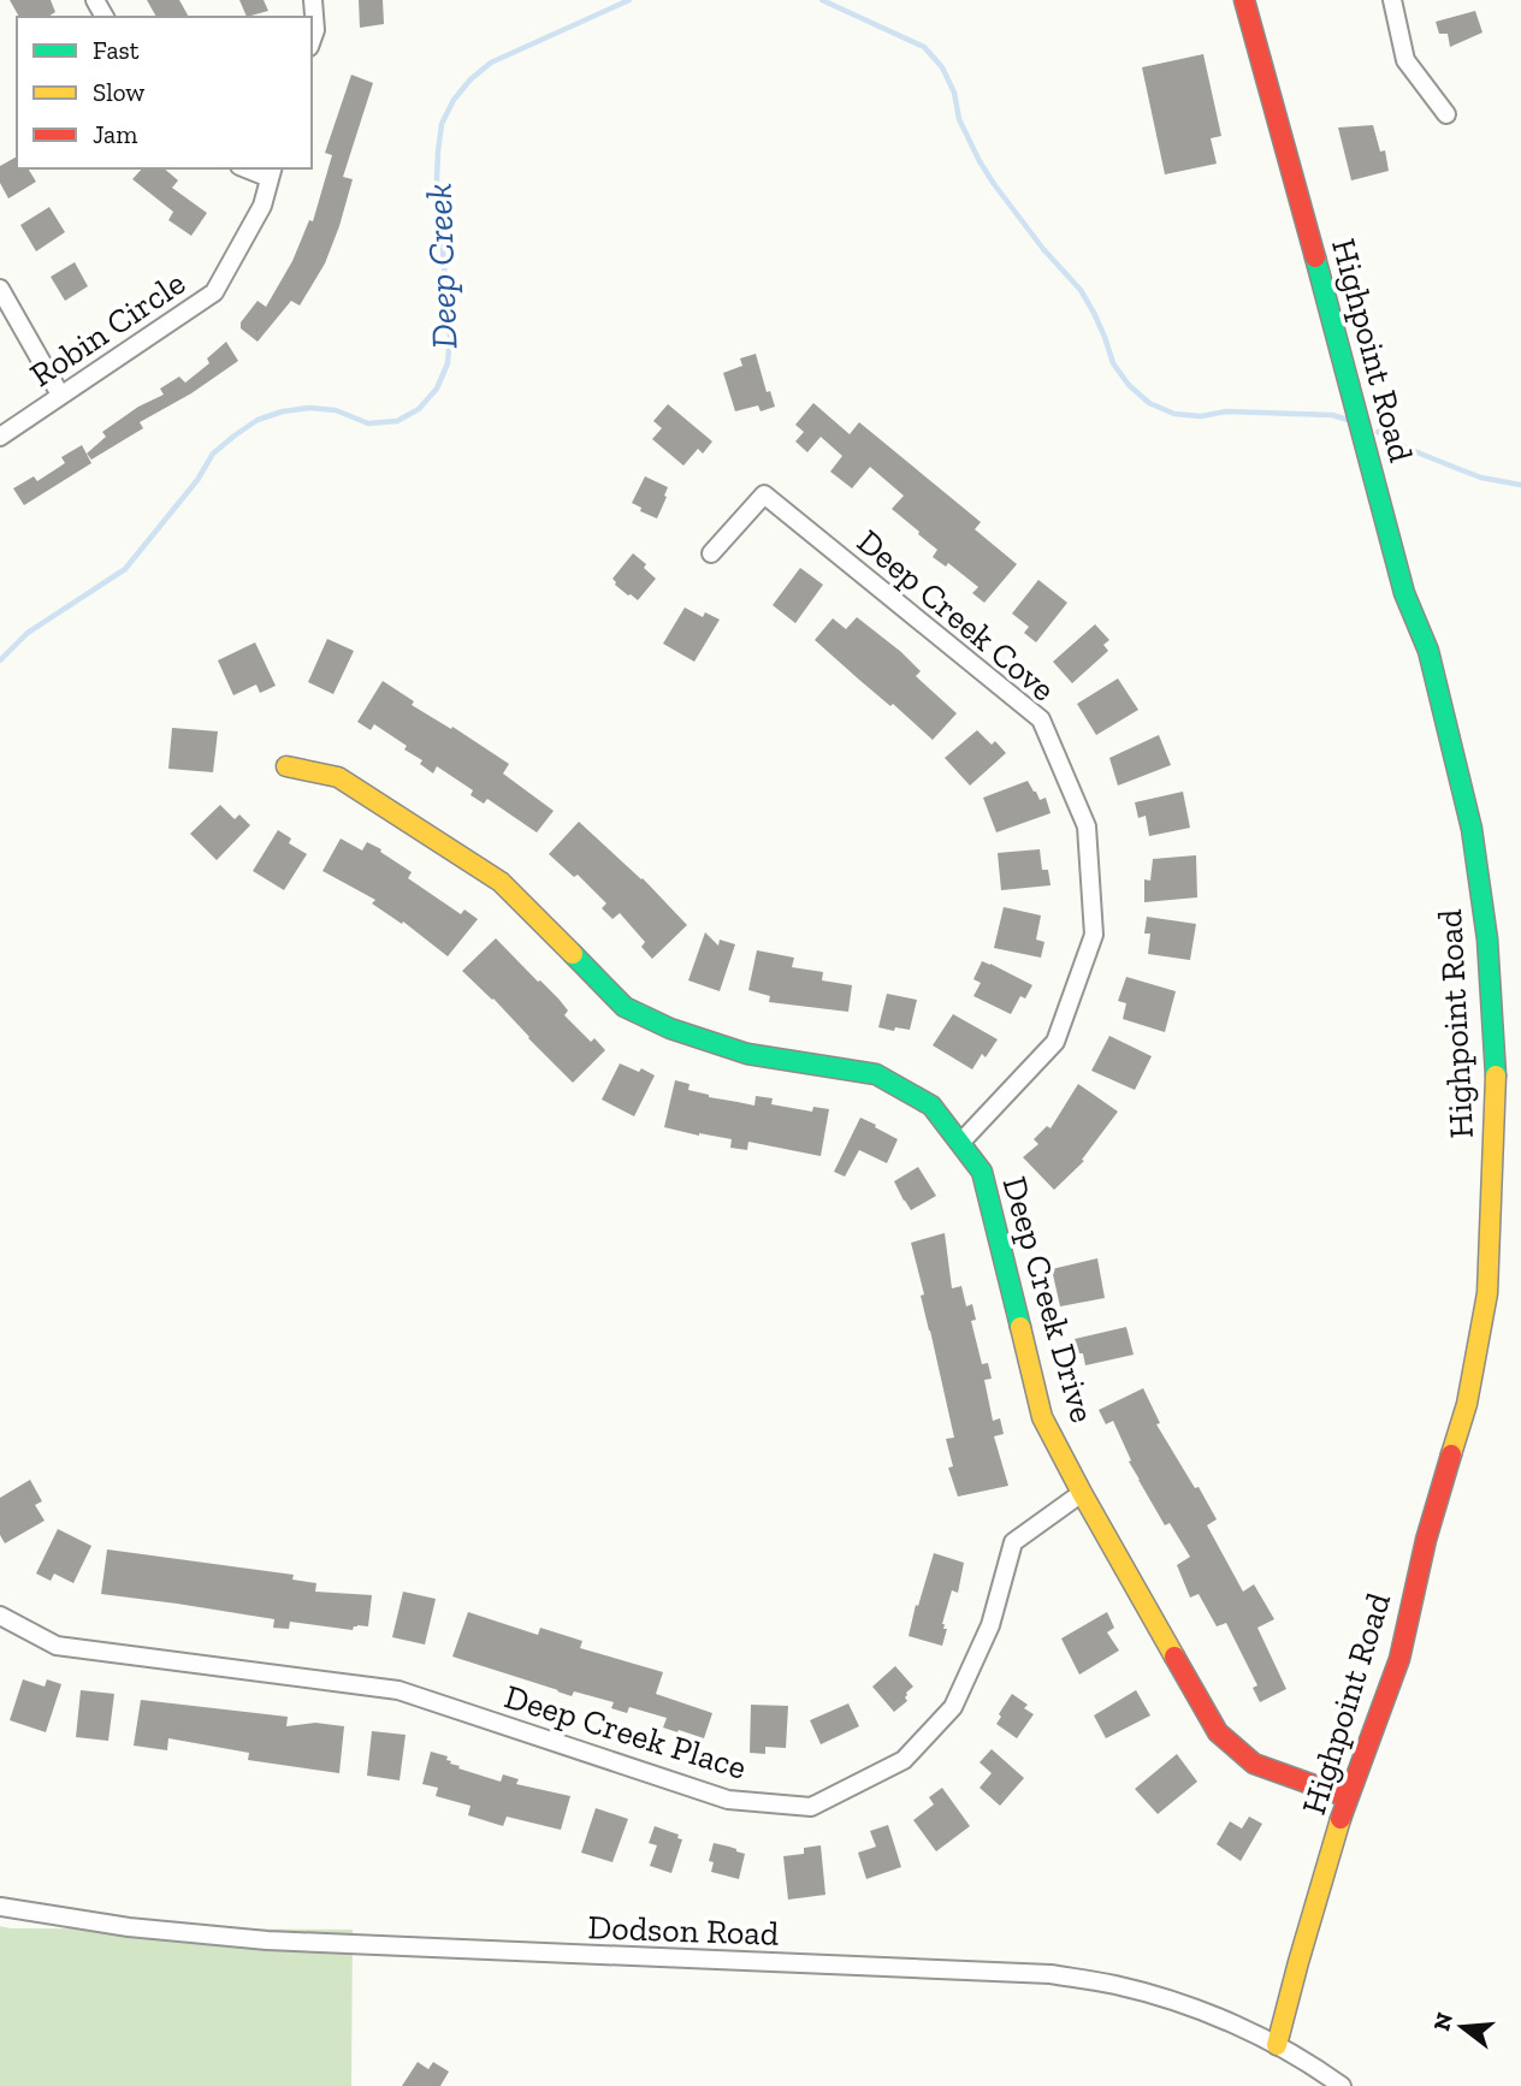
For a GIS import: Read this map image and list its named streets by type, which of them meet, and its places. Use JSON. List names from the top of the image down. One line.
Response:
{"streets":{"street":["Robin Circle","Highpoint Road","Deep Creek Cove","Deep Creek Drive","Deep Creek Place","Dodson Road"]},"crossings":[["Highpoint Road","Deep Creek Drive"],["Highpoint Road","Dodson Road"],["Deep Creek Cove","Deep Creek Drive"],["Deep Creek Drive","Deep Creek Place"]],"water":["Deep Creek"],"legend":["Fast","Slow","Jam"],"north":"left"}
